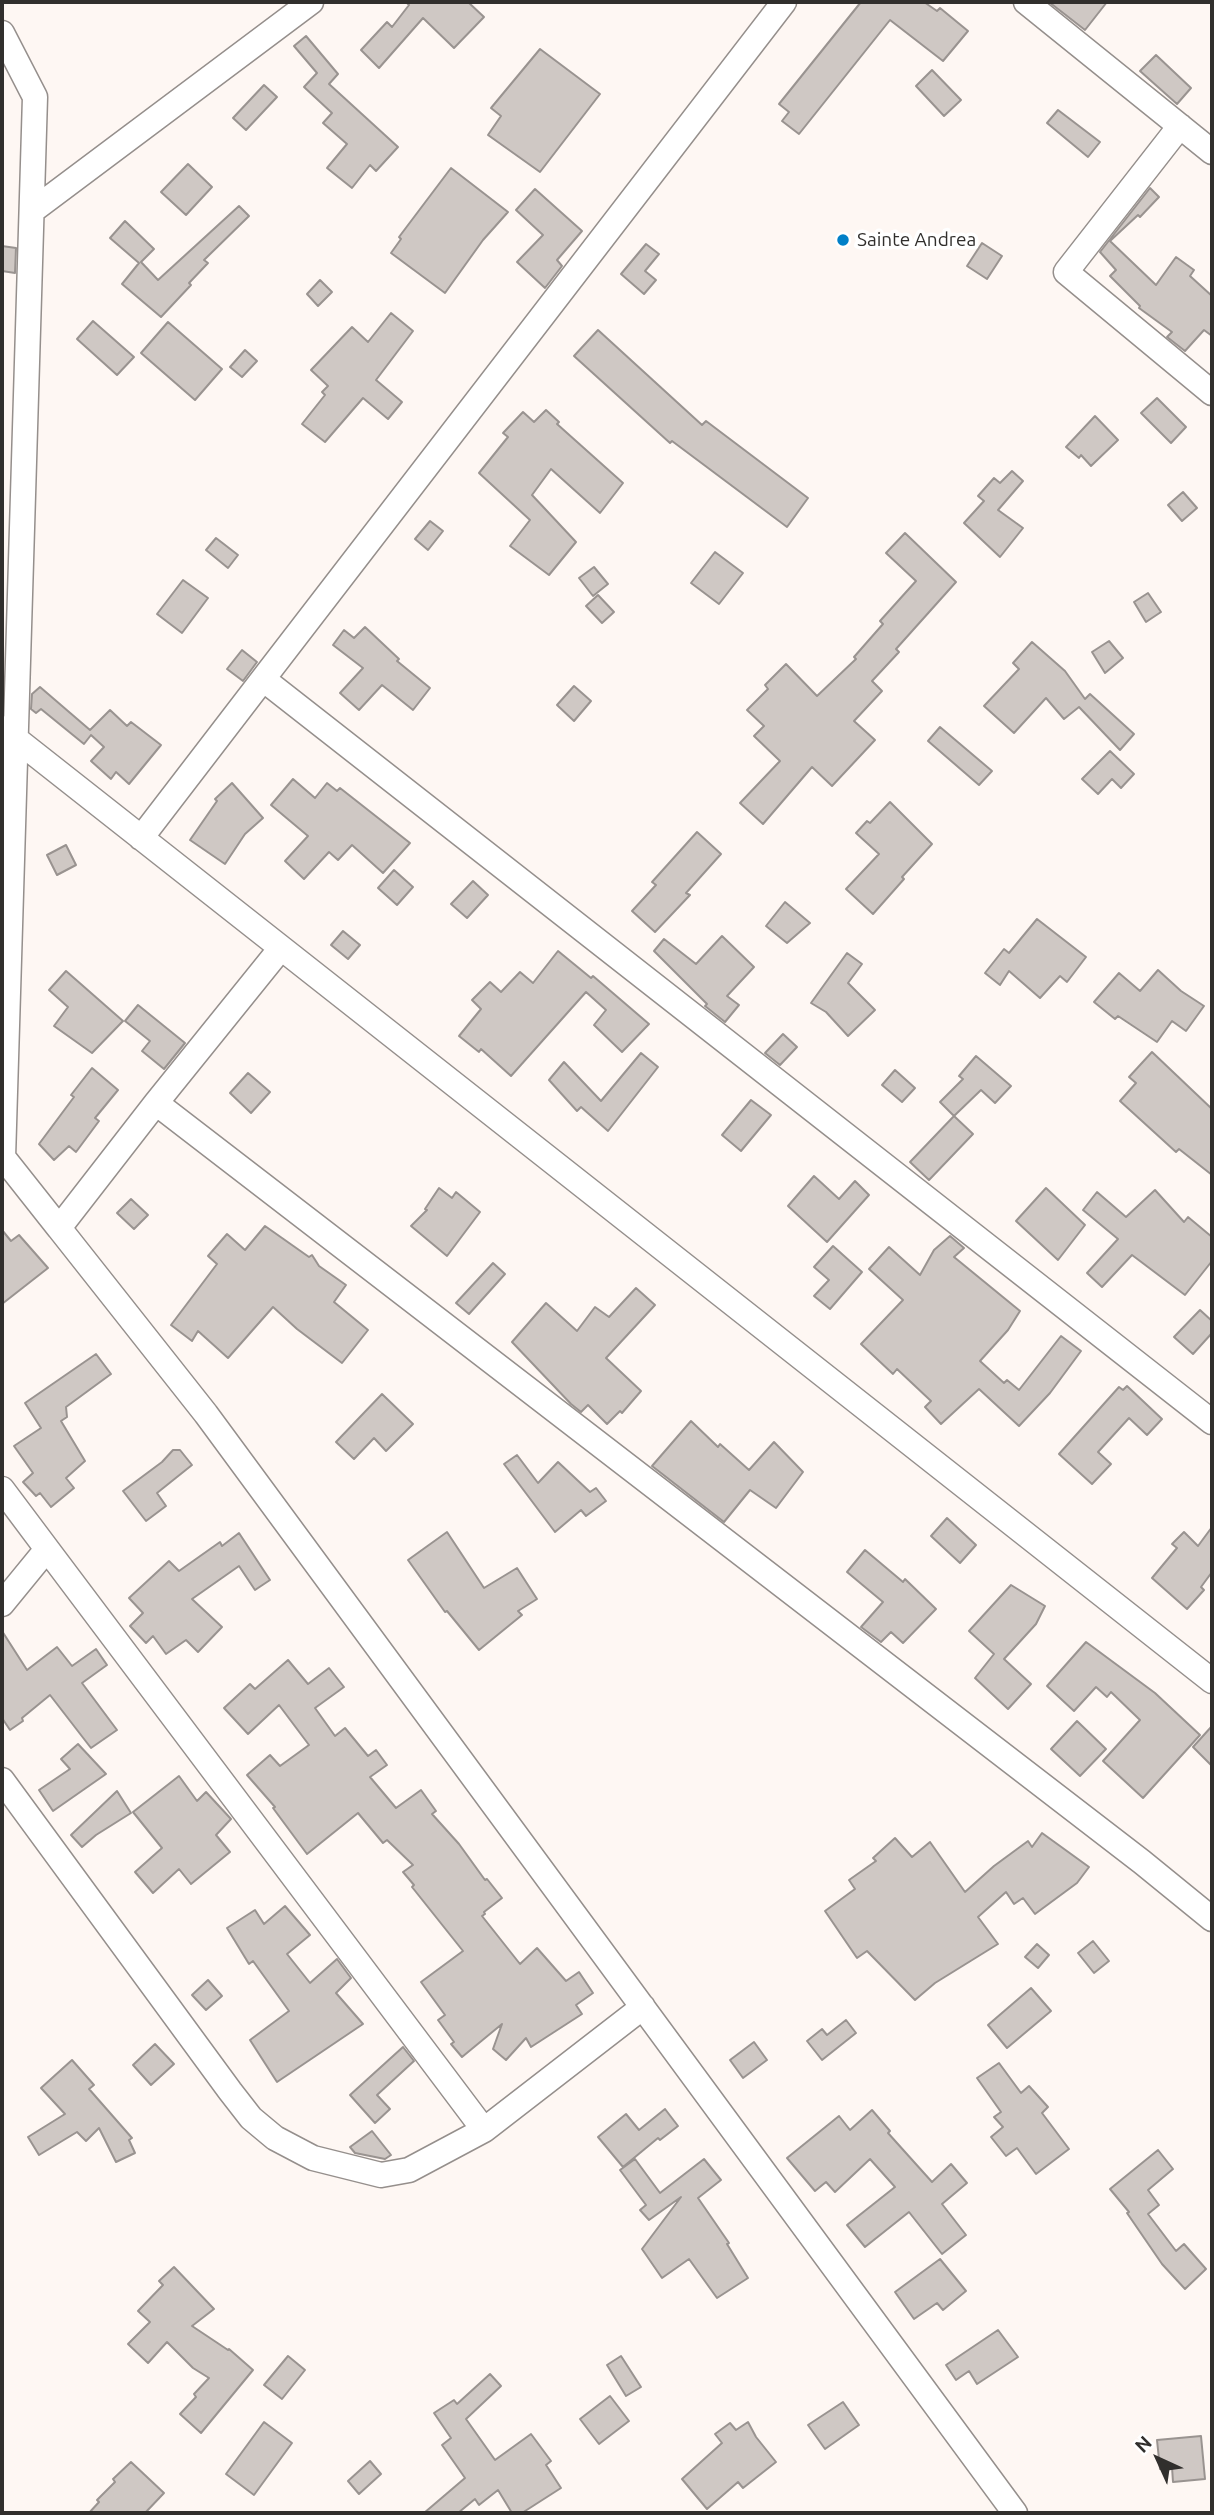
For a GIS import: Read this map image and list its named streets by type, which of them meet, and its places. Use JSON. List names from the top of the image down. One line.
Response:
{"places":["Sainte Andrea"],"north":"top left"}
